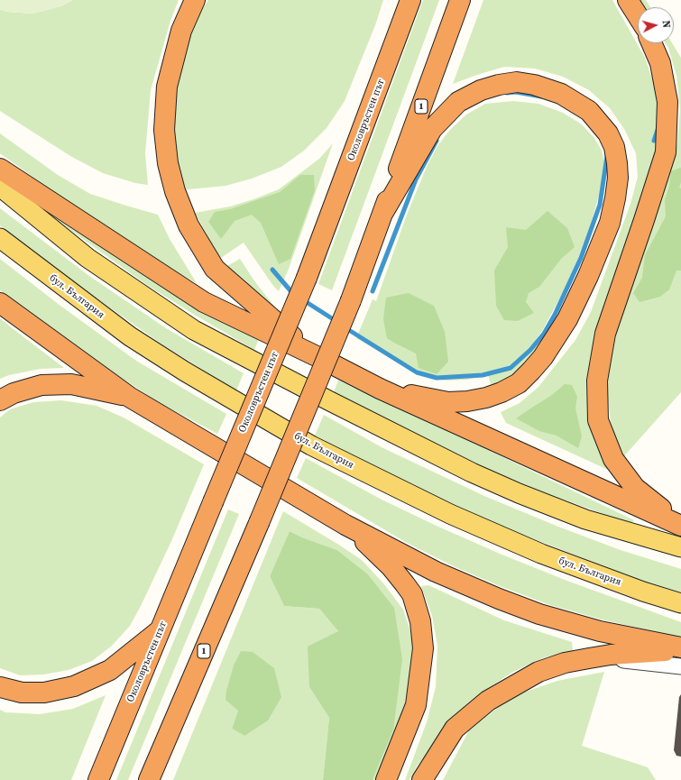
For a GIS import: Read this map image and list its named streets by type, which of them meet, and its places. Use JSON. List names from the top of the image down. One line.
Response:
{"streets":{"highway":["1","Околовръстен път"],"main road":["бул. България"]},"north":"right"}
